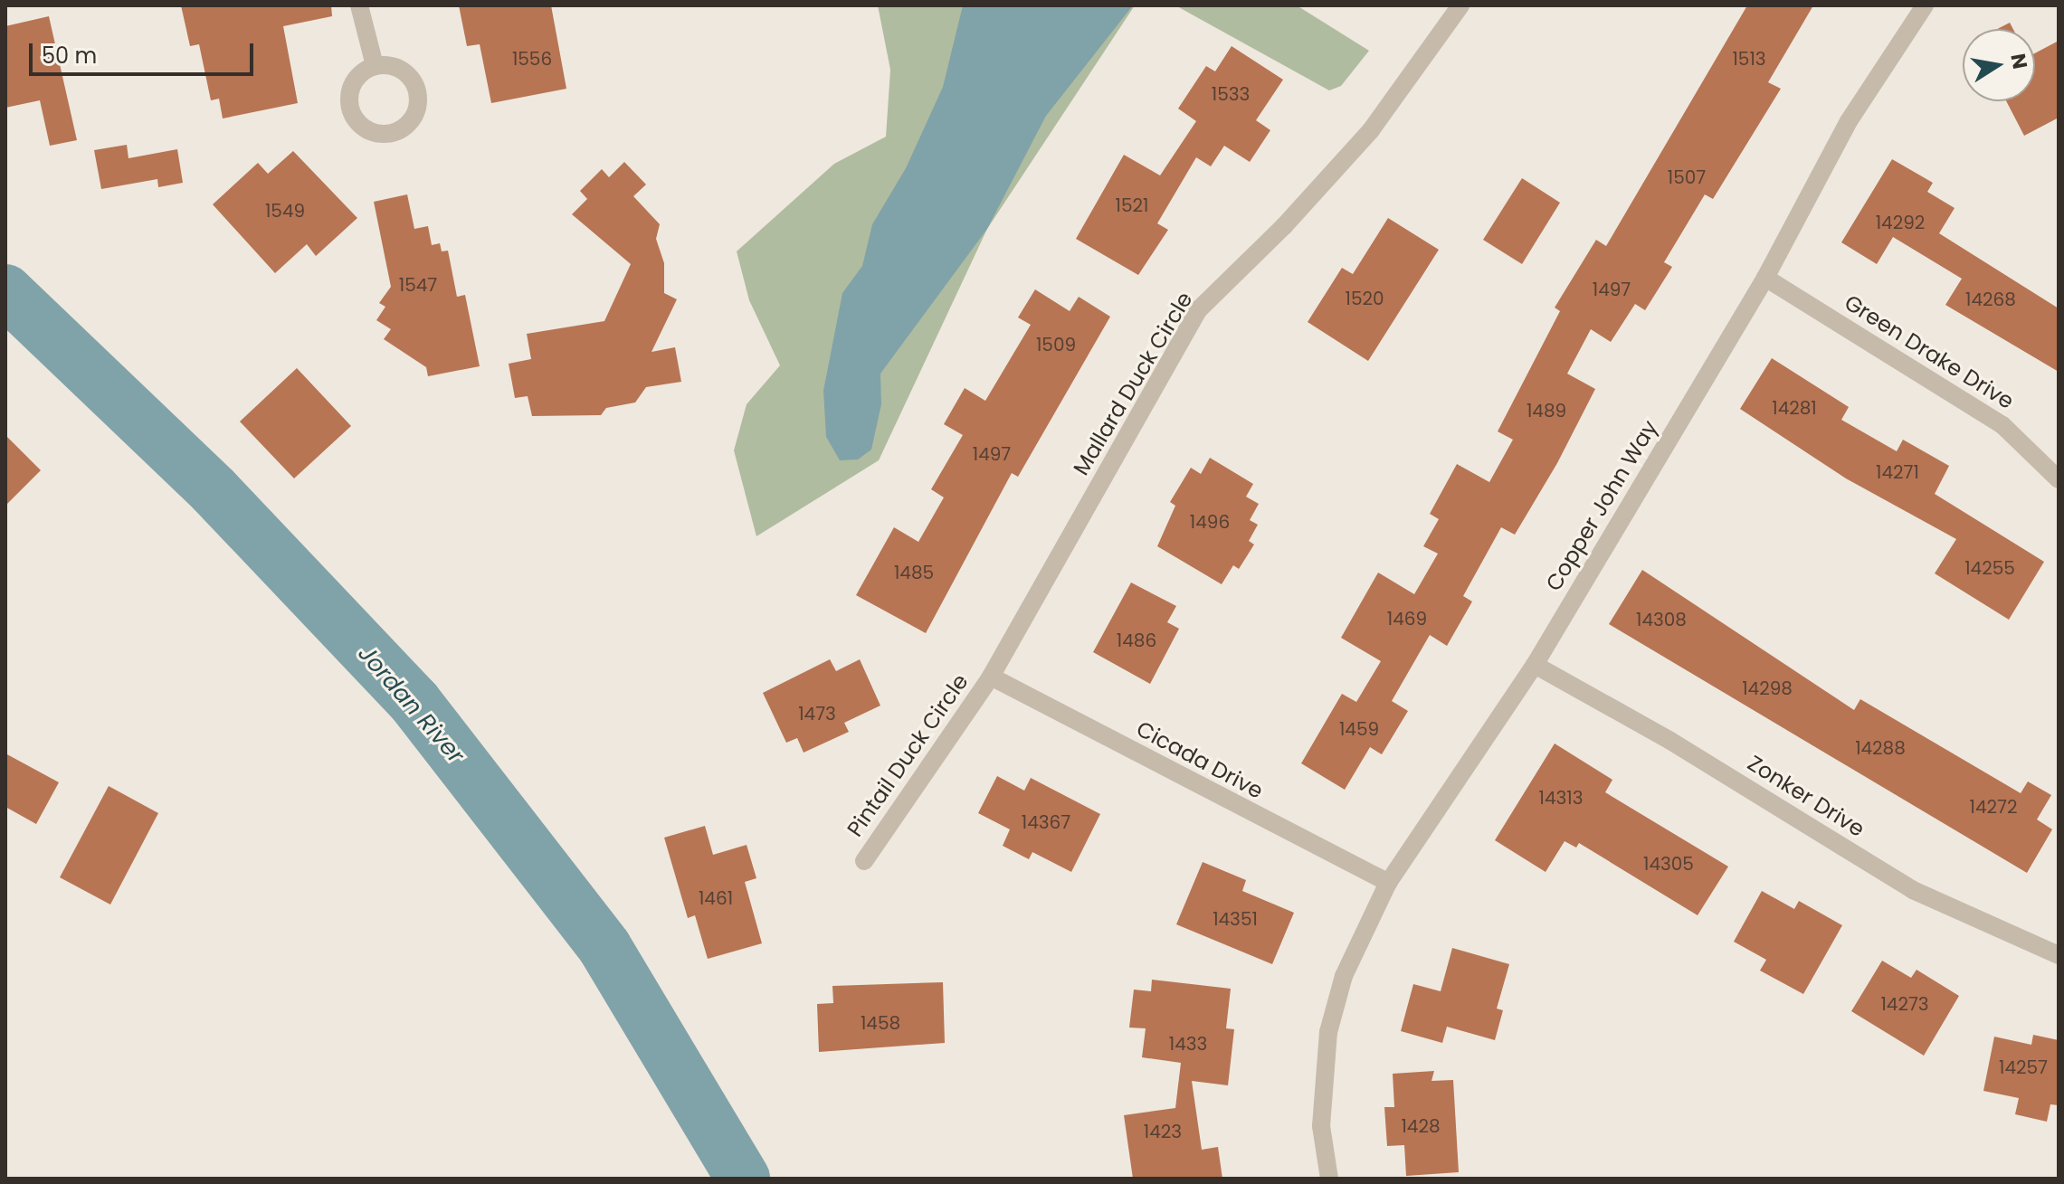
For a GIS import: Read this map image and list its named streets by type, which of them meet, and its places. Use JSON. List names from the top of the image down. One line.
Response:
{"streets":{"street":["Green Drake Drive","Mallard Duck Circle","Copper John Way","Pintail Duck Circle","Cicada Drive","Zonker Drive"]},"crossings":[["Green Drake Drive","Copper John Way"],["Mallard Duck Circle","Pintail Duck Circle"],["Mallard Duck Circle","Cicada Drive"],["Copper John Way","Cicada Drive"],["Copper John Way","Zonker Drive"],["Pintail Duck Circle","Cicada Drive"]],"water":["Jordan River"],"house_numbers":["1556","1513","1533","1507","1521","1549","14292","1547","1497","1520","14268","1509","14281","1489","1497","14271","1496","14255","1485","1469","14308","1486","14298","1473","1459","14288","14313","14272","14367","14305","1461","14351","14273","1458","1433","14257","1428","1423"],"scale_bar":"50 m","north":"right"}
